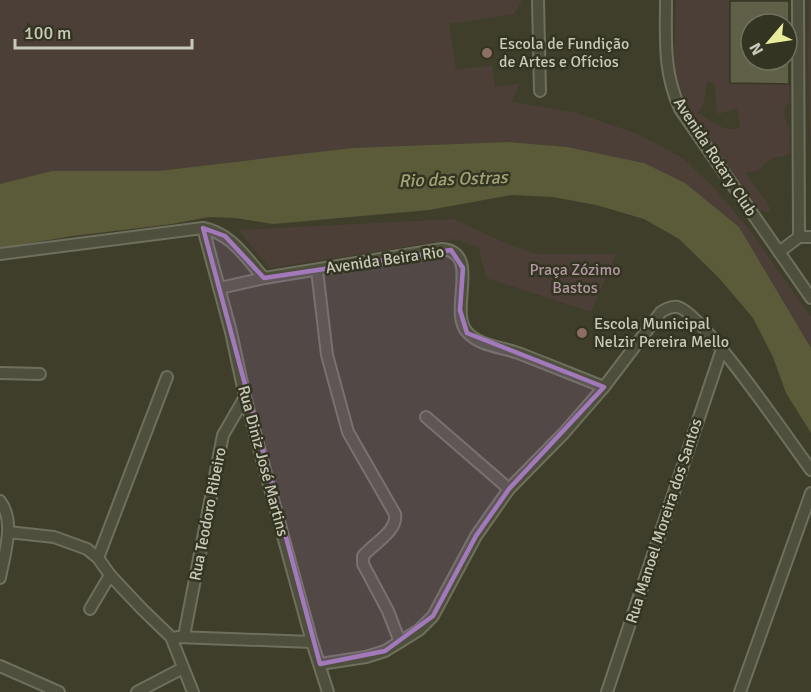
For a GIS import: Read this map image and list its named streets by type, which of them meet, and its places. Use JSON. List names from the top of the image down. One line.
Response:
{"streets":{"street":["Avenida Rotary Club","Avenida Beira Rio","Rua Diniz José Martins","Rua Teodoro Ribeiro","Rua Manoel Moreira dos Santos"]},"crossings":[["Avenida Beira Rio","Rua Diniz José Martins"],["Rua Diniz José Martins","Rua Teodoro Ribeiro"]],"water":["Rio das Ostras"],"parks":["Praça Zózimo Bastos"],"places":["Escola de Fundição de Artes e Ofícios","Escola Municipal Nelzir Pereira Mello"],"scale_bar":"100 m","north":"bottom left"}
